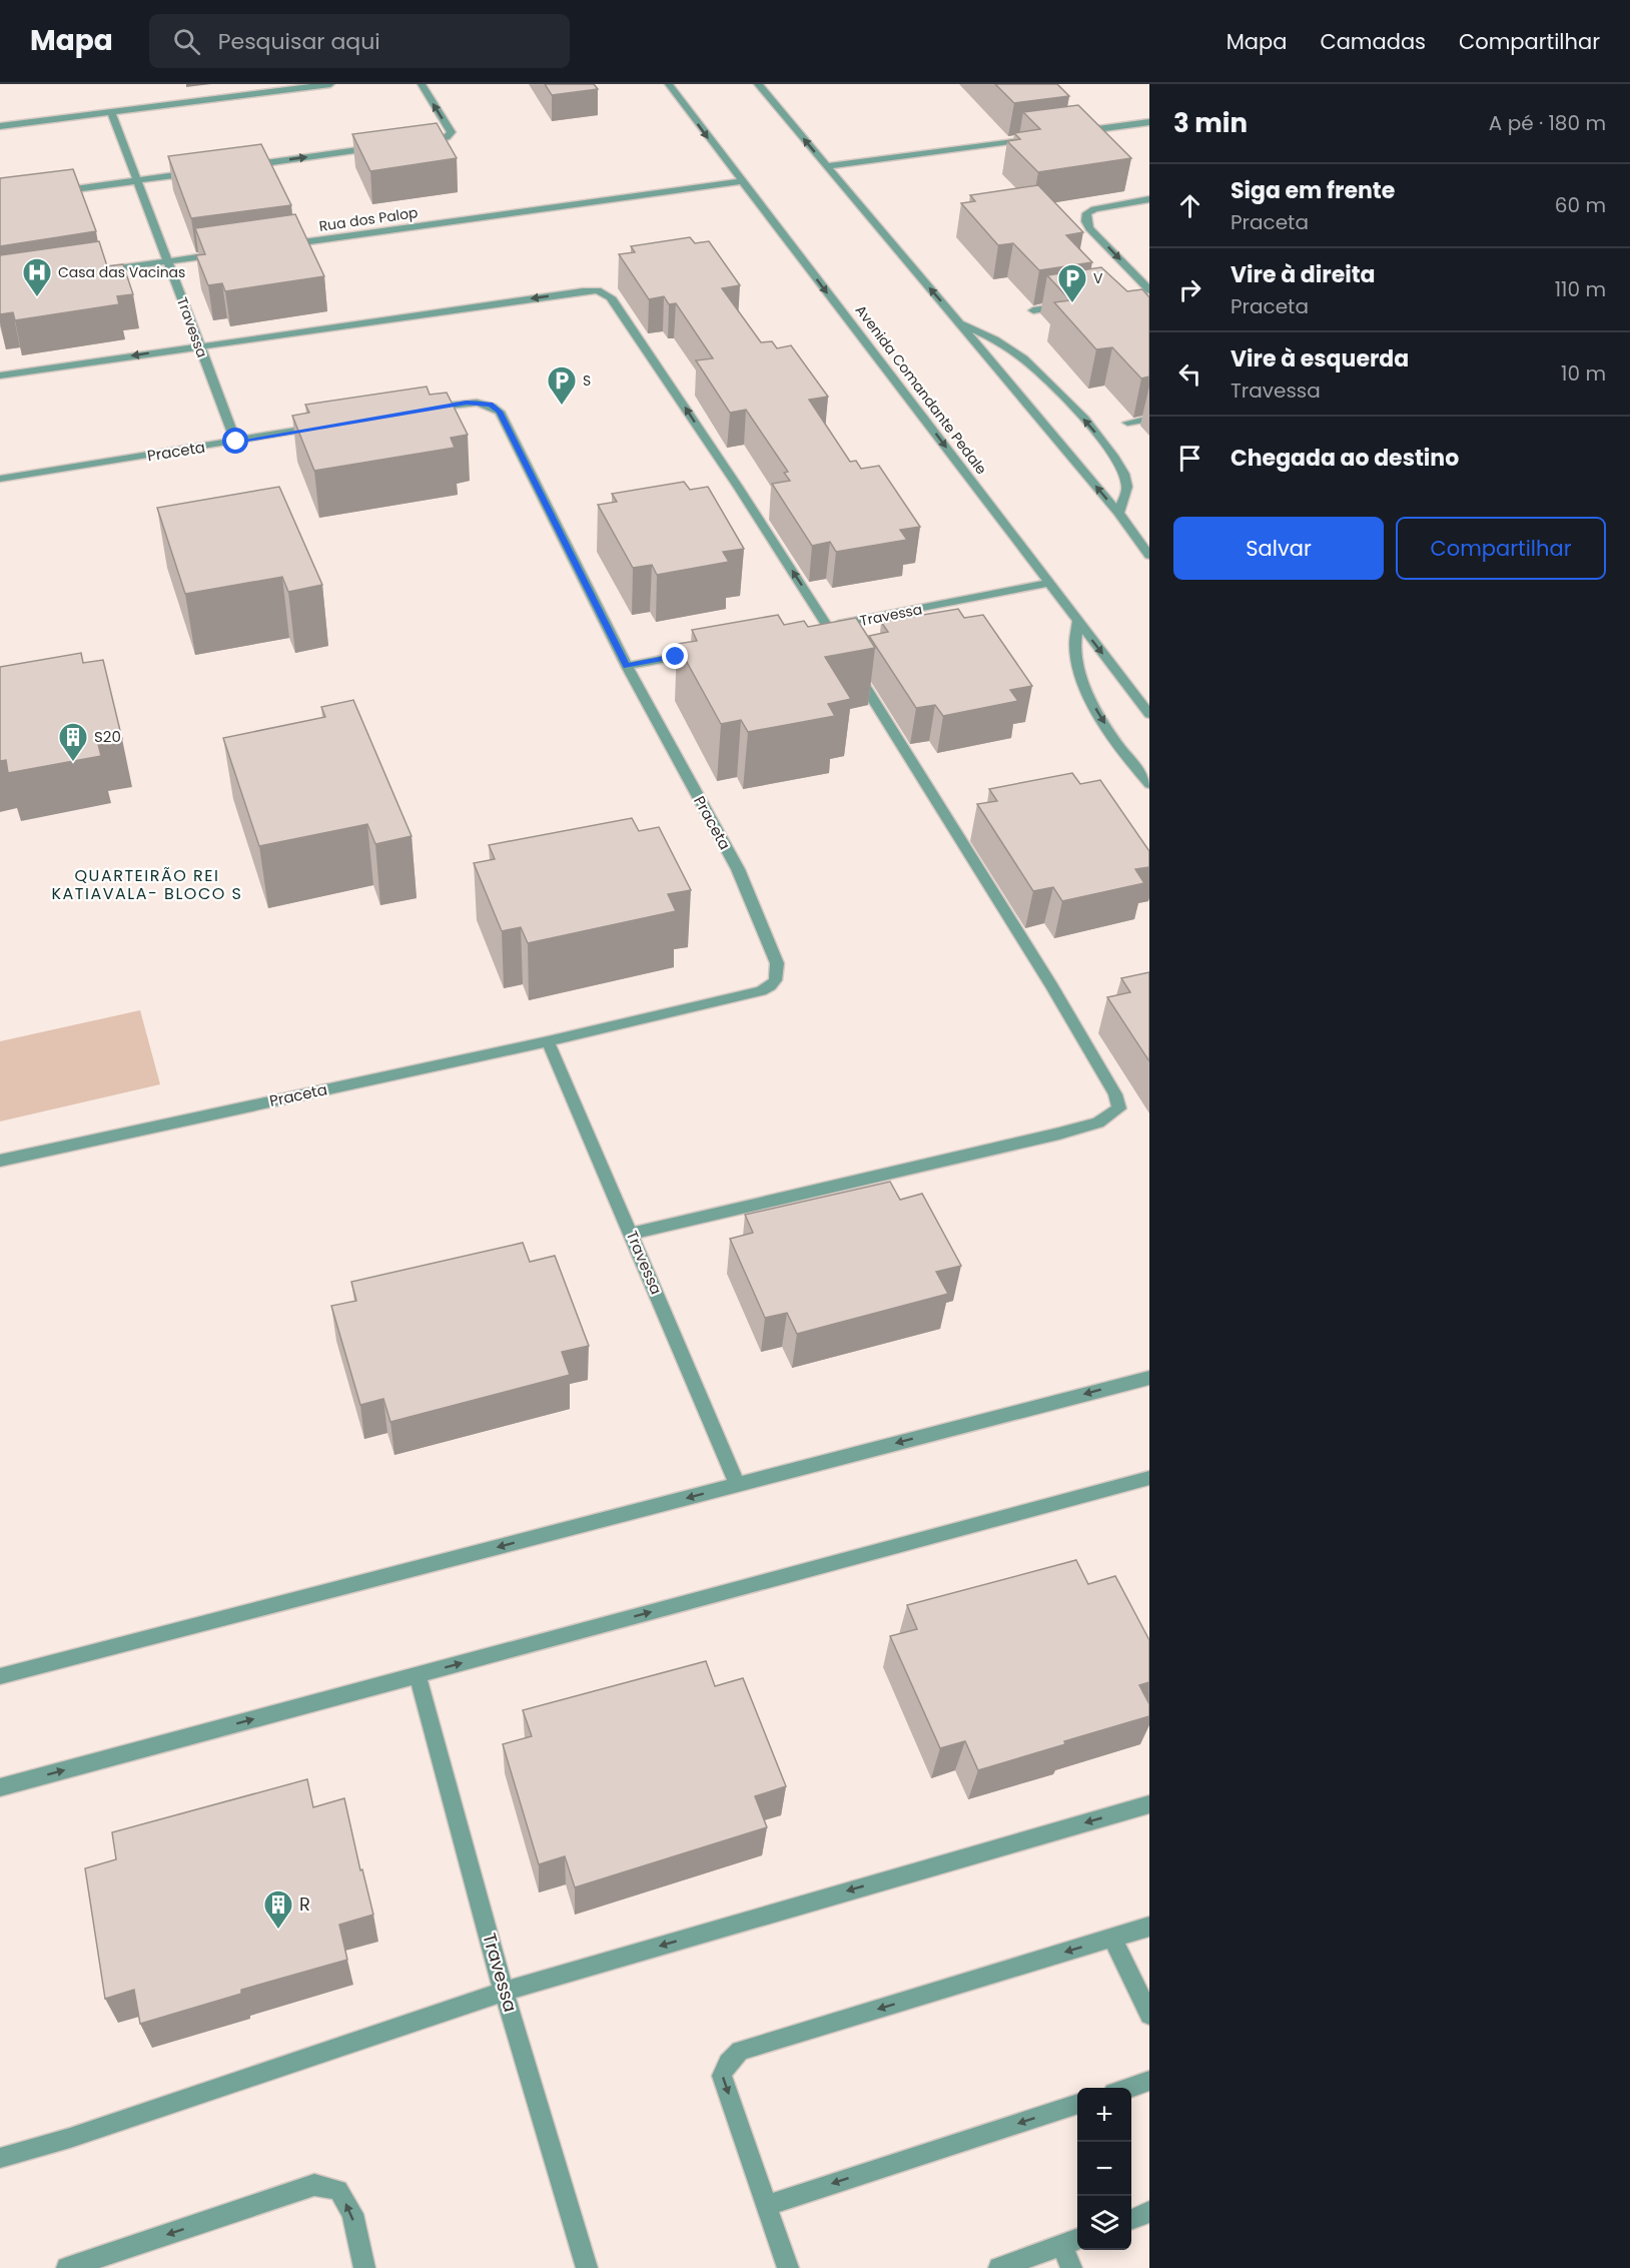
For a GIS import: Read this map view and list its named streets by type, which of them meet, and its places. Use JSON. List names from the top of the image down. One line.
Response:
{"streets":{"street":["Rua dos Palop","Travessa","Avenida Comandante Pedale","Praceta"]},"crossings":[["Rua dos Palop","Avenida Comandante Pedale"],["Travessa","Avenida Comandante Pedale"],["Travessa","Praceta"]],"districts":["QUARTEIRÃO REI KATIAVALA- BLOCO S"],"places":{"hospital":["Casa das Vacinas"],"parking":["V","S"],"building":["S20","R"]},"page":{"header":"Mapa","search":"Pesquisar aqui","nav":["Mapa","Camadas","Compartilhar"],"heading":["3 min","A pé · 180 m"],"list":[["Siga em frente","Praceta","60 m"],["Vire à direita","Praceta","110 m"],["Vire à esquerda","Travessa","10 m"],"Chegada ao destino"],"buttons":["Salvar","Compartilhar"],"map_buttons":["+","−"]}}
